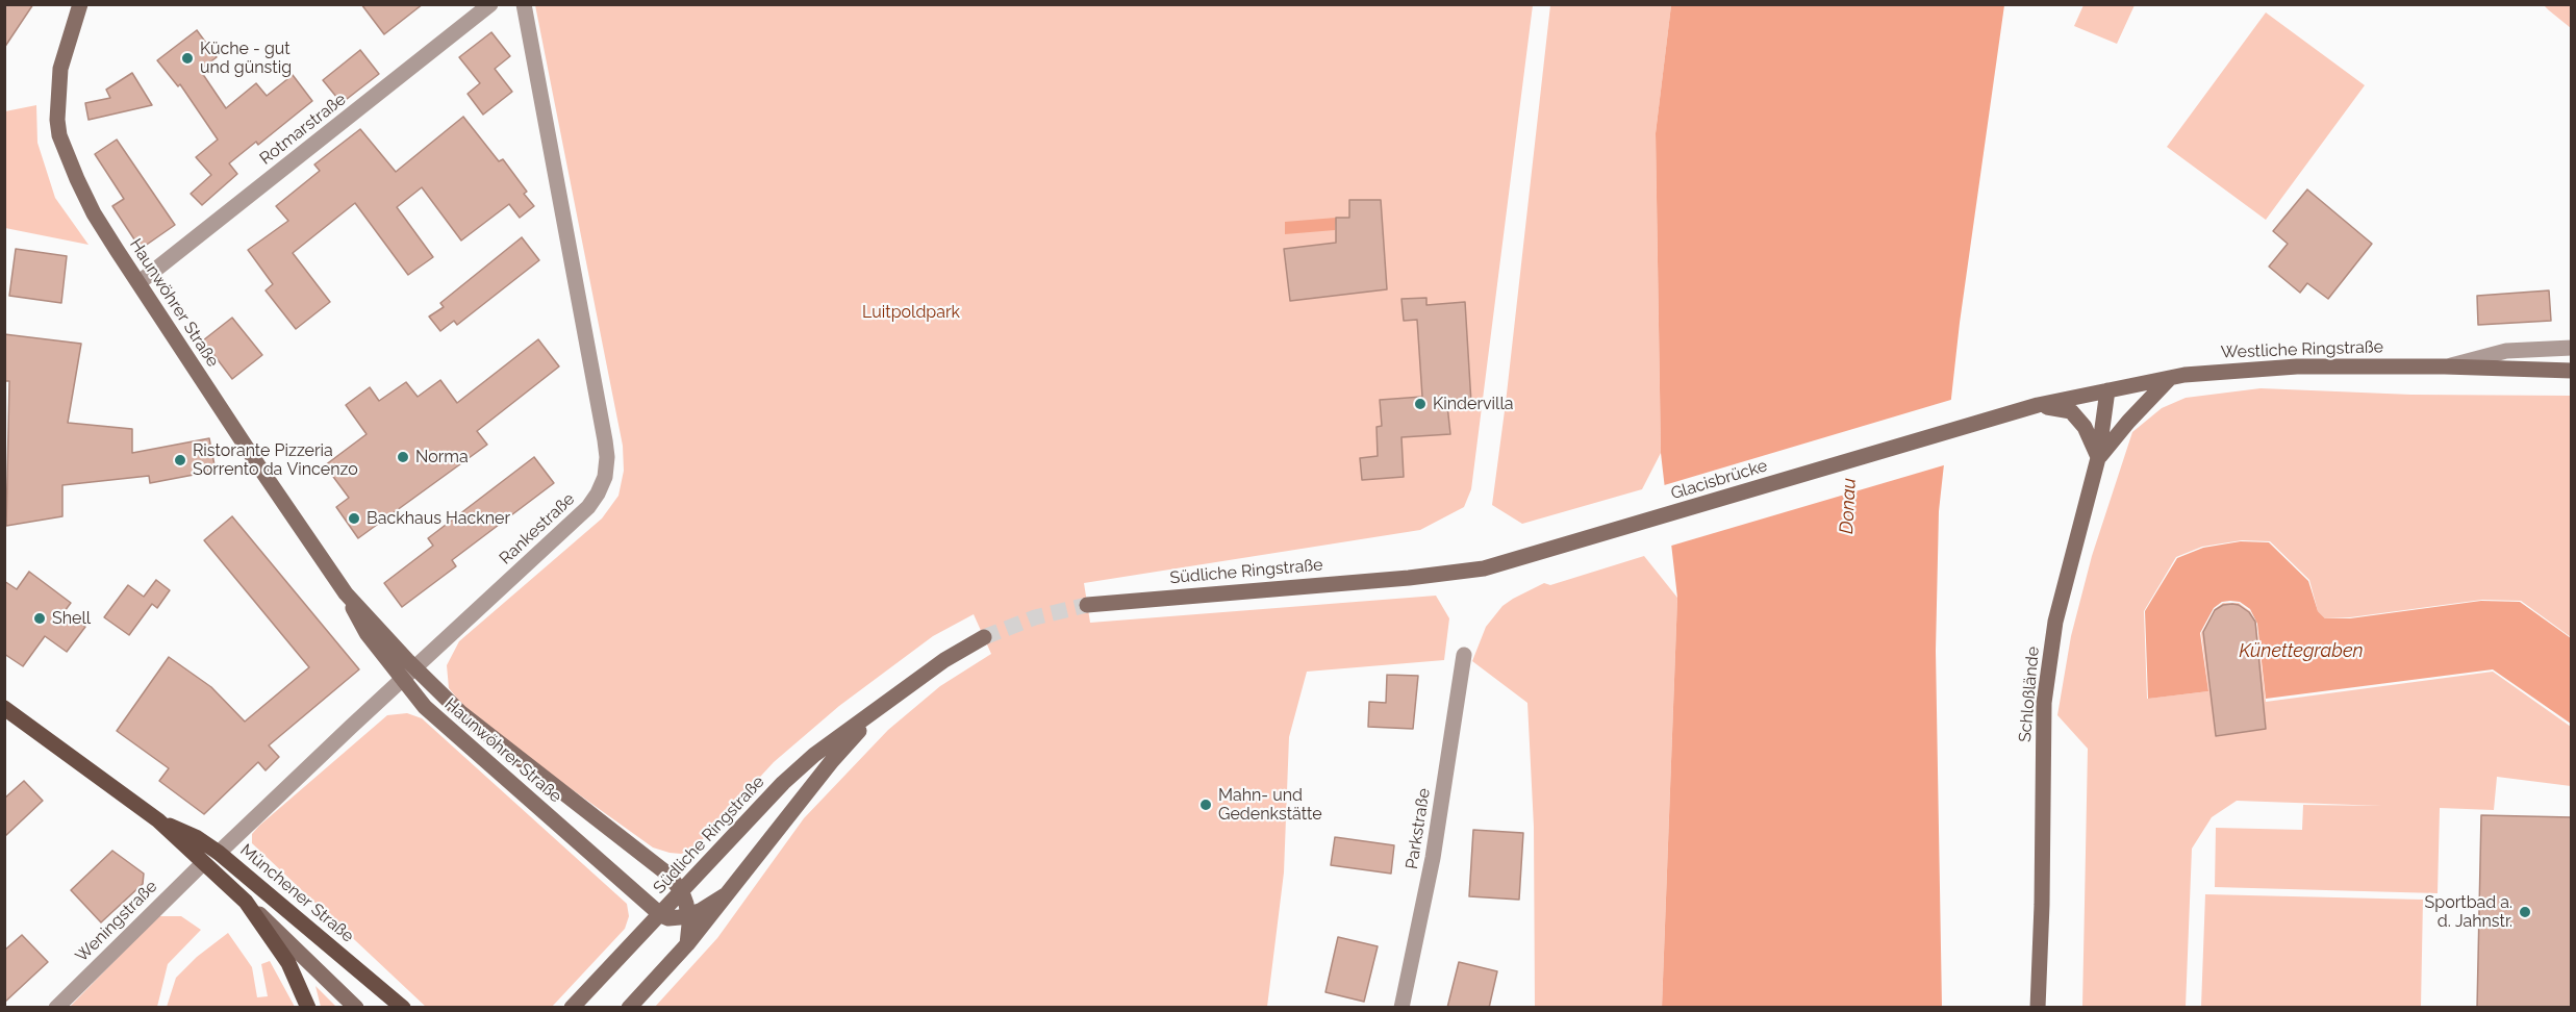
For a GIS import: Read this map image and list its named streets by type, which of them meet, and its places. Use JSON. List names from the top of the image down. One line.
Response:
{"streets":{"main road":["Haunwöhrer Straße","Westliche Ringstraße","Glacisbrücke","Südliche Ringstraße","Schloßlände","Münchener Straße"],"street":["Rotmarstraße","Rankestraße","Parkstraße","Weningstraße"]},"crossings":[["Rotmarstraße","Haunwöhrer Straße"],["Haunwöhrer Straße","Rankestraße"],["Haunwöhrer Straße","Südliche Ringstraße"],["Westliche Ringstraße","Glacisbrücke"],["Westliche Ringstraße","Schloßlände"],["Glacisbrücke","Südliche Ringstraße"],["Rankestraße","Münchener Straße"],["Münchener Straße","Weningstraße"]],"water":["Donau","Künettegraben"],"parks":["Luitpoldpark"],"places":["Küche - gut und günstig","Kindervilla","Norma","Ristorante Pizzeria Sorrento da Vincenzo","Backhaus Hackner","Shell","Mahn- und Gedenkstätte","Sportbad a. d. Jahnstr."]}
